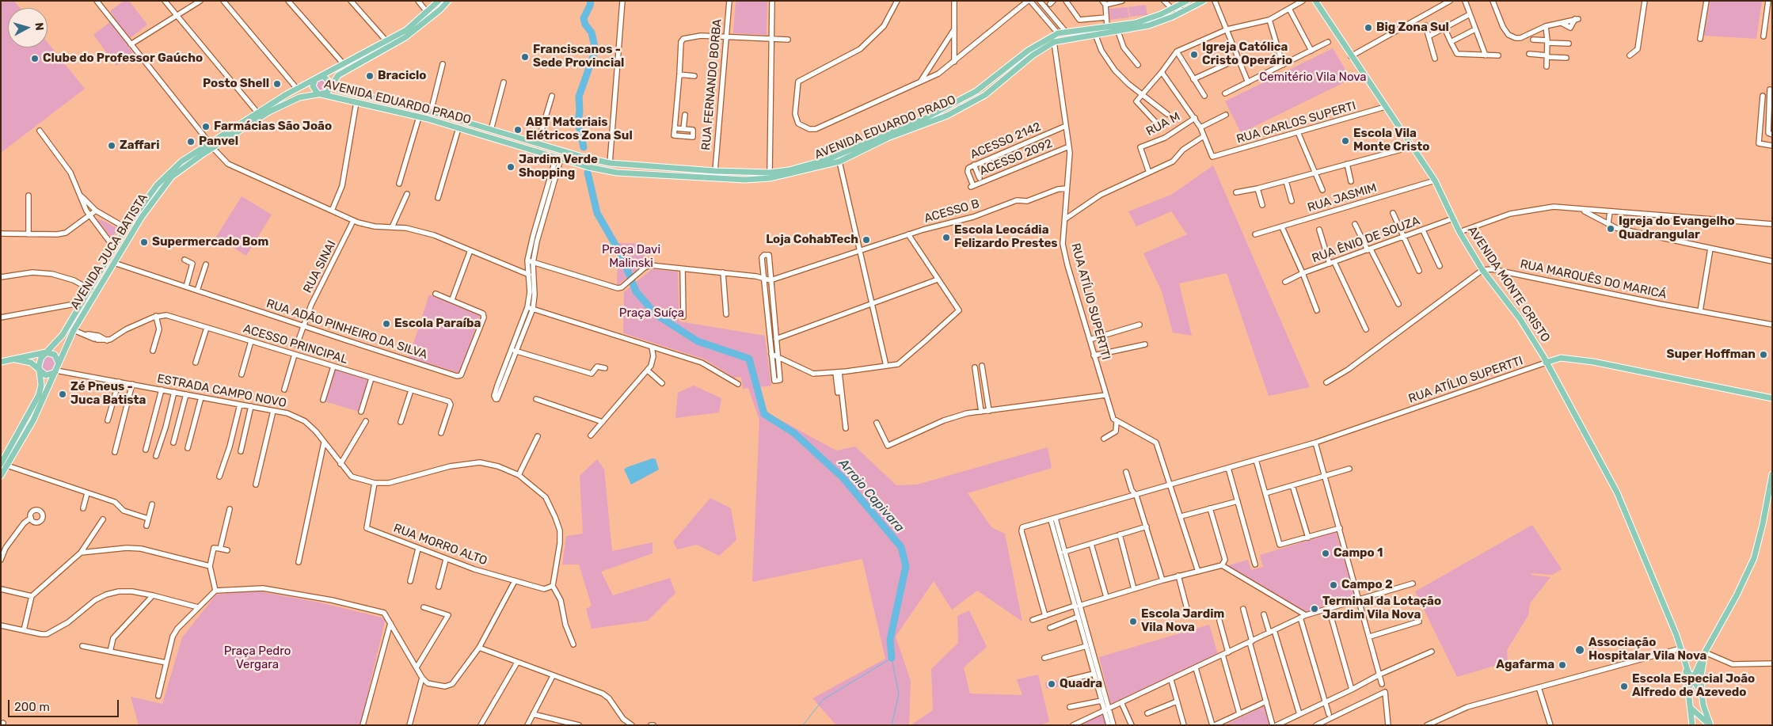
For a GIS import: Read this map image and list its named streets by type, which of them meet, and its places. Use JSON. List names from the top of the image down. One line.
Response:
{"streets":{"main road":["AVENIDA EDUARDO PRADO","AVENIDA JUCA BATISTA","AVENIDA MONTE CRISTO","RUA ATÍLIO SUPERTTI"],"street":["RUA FERNANDO BORBA","RUA CARLOS SUPERTI","RUA M","ACESSO 2142","ACESSO 2092","RUA JASMIM","ACESSO B","RUA ÊNIO DE SOUZA","RUA SINAI","RUA MARQUÊS DO MARICÁ","RUA ADÃO PINHEIRO DA SILVA","ACESSO PRINCIPAL","ESTRADA CAMPO NOVO","RUA MORRO ALTO"]},"crossings":[["RUA FERNANDO BORBA","AVENIDA EDUARDO PRADO"],["AVENIDA EDUARDO PRADO","AVENIDA JUCA BATISTA"],["AVENIDA EDUARDO PRADO","RUA ATÍLIO SUPERTTI"],["RUA CARLOS SUPERTI","AVENIDA MONTE CRISTO"],["ACESSO 2142","ACESSO 2092"],["ACESSO 2142","RUA ATÍLIO SUPERTTI"],["ACESSO 2092","RUA ATÍLIO SUPERTTI"],["RUA JASMIM","AVENIDA MONTE CRISTO"],["ACESSO B","RUA ATÍLIO SUPERTTI"],["RUA ÊNIO DE SOUZA","AVENIDA MONTE CRISTO"],["AVENIDA JUCA BATISTA","RUA ADÃO PINHEIRO DA SILVA"],["AVENIDA JUCA BATISTA","ESTRADA CAMPO NOVO"],["RUA SINAI","RUA ADÃO PINHEIRO DA SILVA"],["RUA MARQUÊS DO MARICÁ","AVENIDA MONTE CRISTO"],["AVENIDA MONTE CRISTO","RUA ATÍLIO SUPERTTI"],["ESTRADA CAMPO NOVO","RUA MORRO ALTO"]],"water":["Arroio Capivara"],"parks":["Cemitério Vila Nova","Praça Davi Malinski","Praça Suíça","Praça Pedro Vergara"],"places":["Big Zona Sul","Igreja Católica Cristo Operário","Franciscanos - Sede Provincial","Clube do Professor Gaúcho","Braciclo","Posto Shell","Farmácias São João","ABT Materiais Elétricos Zona Sul","Escola Vila Monte Cristo","Panvel","Zaffari","Jardim Verde Shopping","Igreja do Evangelho Quadrangular","Escola Leocádia Felizardo Prestes","Loja CohabTech","Supermercado Bom","Escola Paraíba","Super Hoffman","Zé Pneus - Juca Batista","Campo 1","Campo 2","Terminal da Lotação Jardim Vila Nova","Escola Jardim Vila Nova","Associação Hospitalar Vila Nova","Agafarma","Quadra","Escola Especial João Alfredo de Azevedo"],"scale_bar":"200 m","north":"right"}
